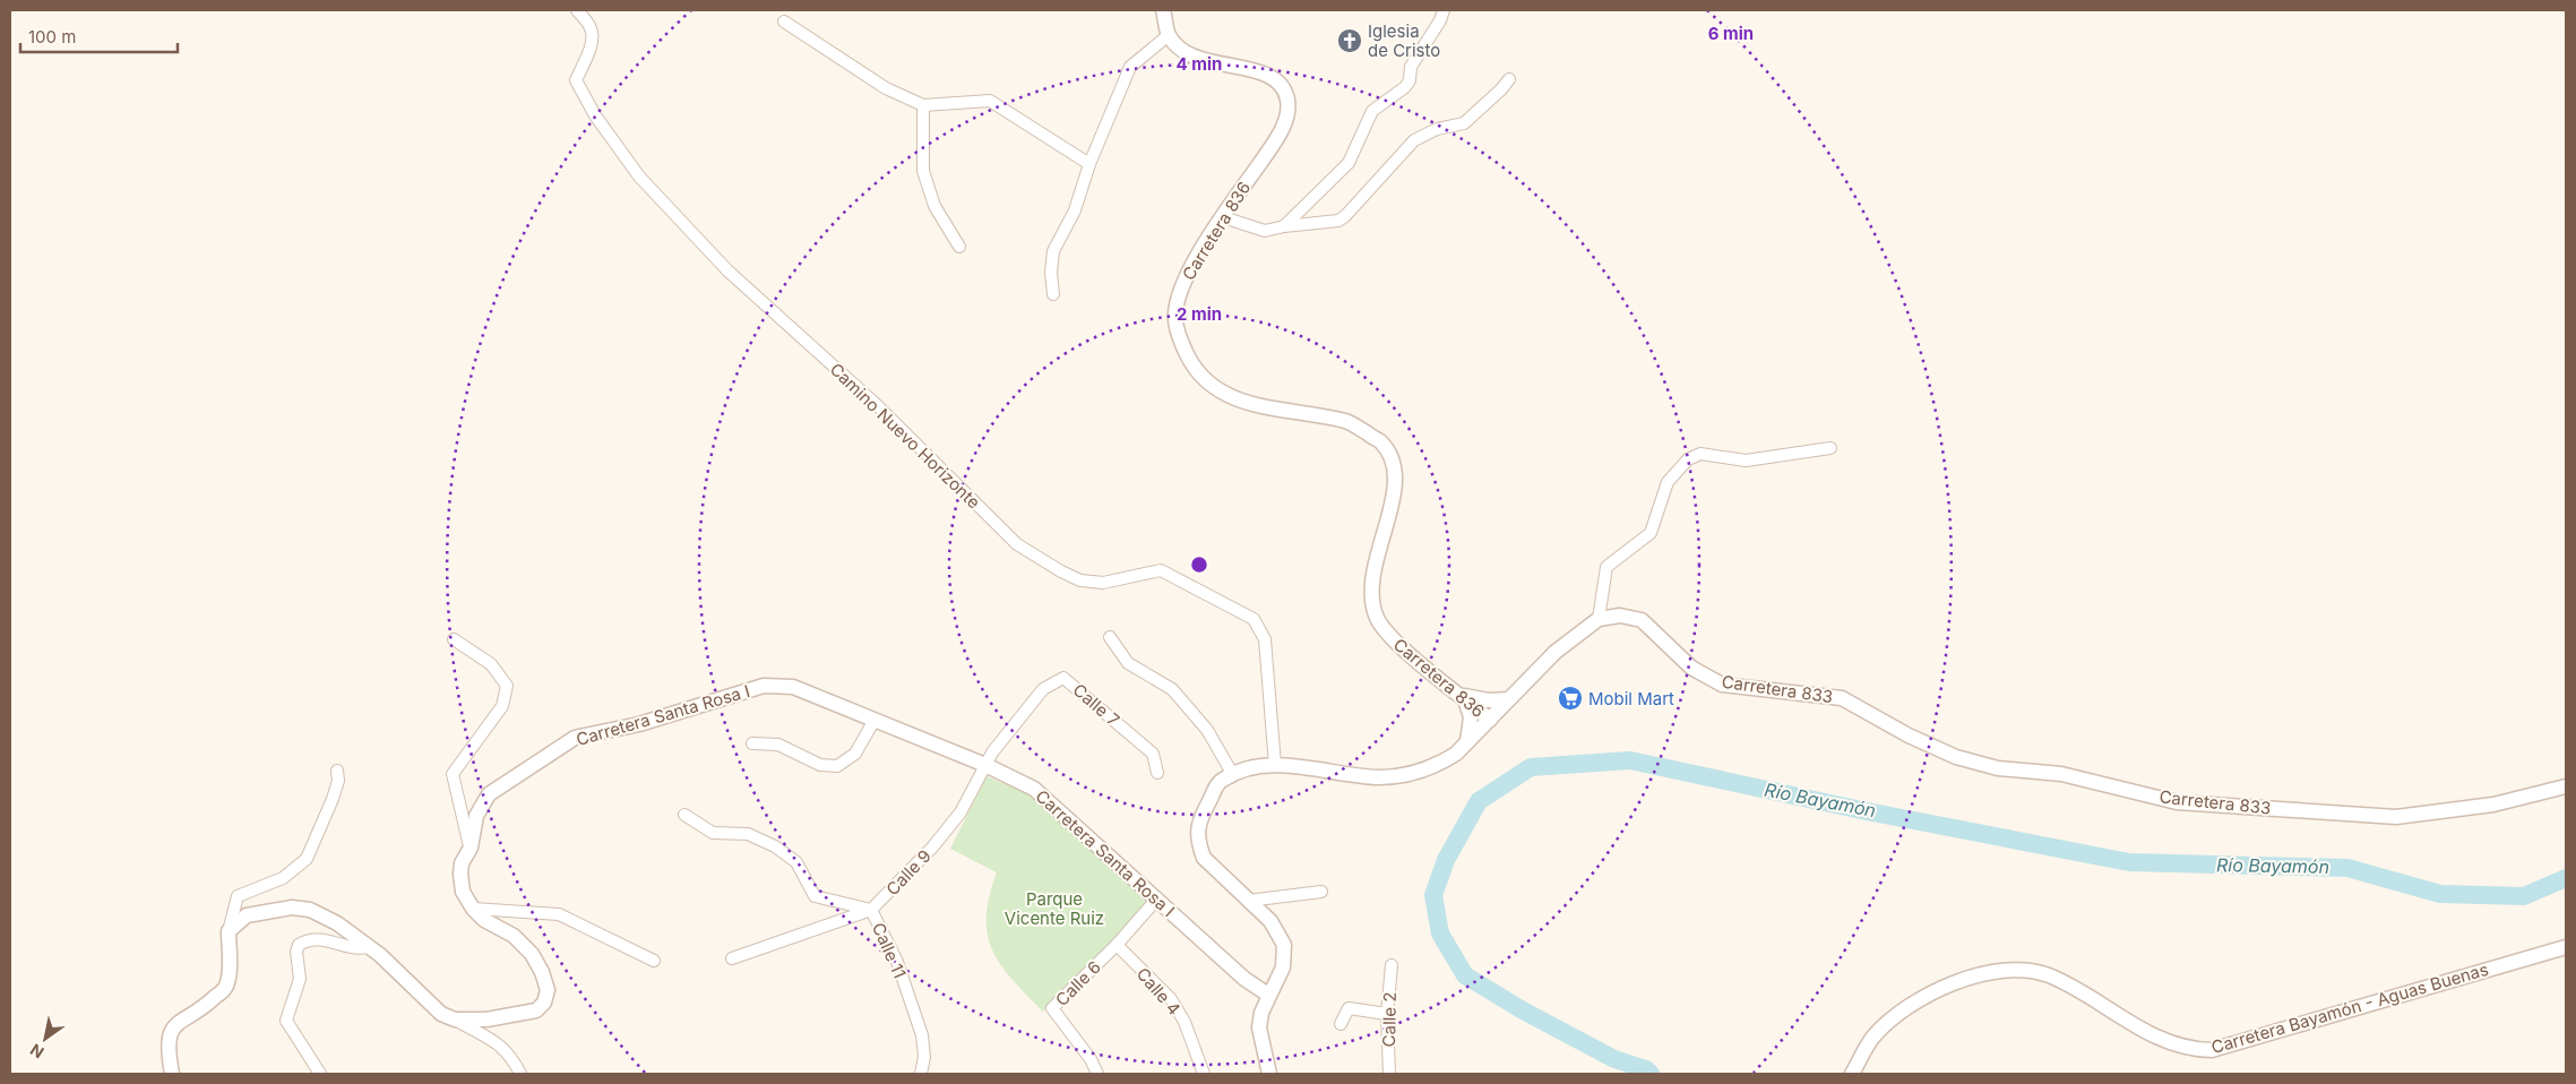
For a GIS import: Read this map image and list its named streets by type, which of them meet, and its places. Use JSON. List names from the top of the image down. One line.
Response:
{"streets":{"street":["Carretera 836","Camino Nuevo Horizonte","Carretera 833","Calle 7","Carretera Santa Rosa I","Calle 9","Calle 11","Calle 6","Calle 4","Carretera Bayamón - Aguas Buenas","Calle 2"]},"crossings":[["Calle 7","Carretera Santa Rosa I"],["Calle 7","Calle 9"],["Carretera Santa Rosa I","Calle 9"],["Carretera Santa Rosa I","Calle 6"],["Calle 9","Calle 11"],["Calle 6","Calle 4"]],"water":["Río Bayamón"],"parks":["Parque Vicente Ruiz"],"places":{"church":["Iglesia de Cristo"],"supermarket":["Mobil Mart"]},"scale_bar":"100 m","north":"bottom left","rings":["6 min","4 min","2 min"]}
